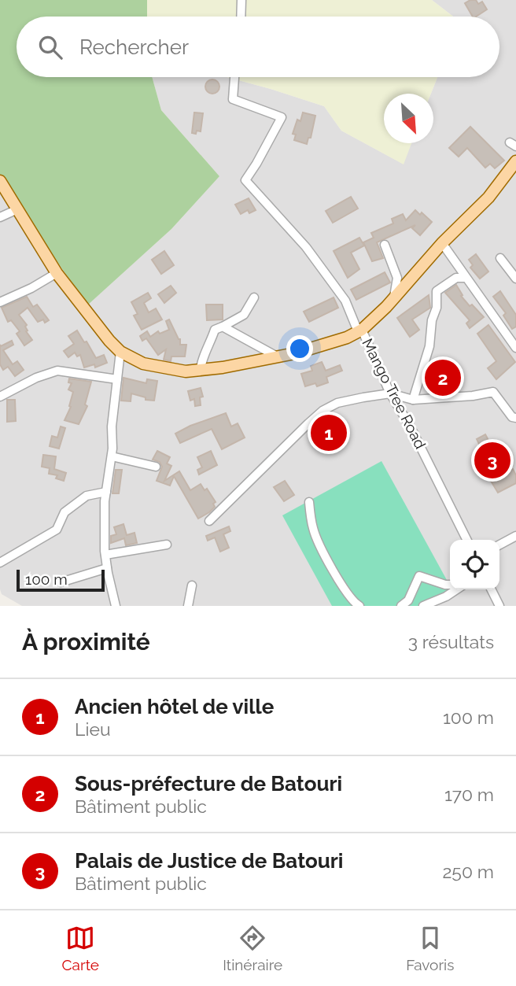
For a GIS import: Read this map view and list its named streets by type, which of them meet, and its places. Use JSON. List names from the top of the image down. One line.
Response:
{"streets":{"main road":["Mango Tree Road"]},"scale_bar":"100 m","north":"bottom right","page":{"search":"Rechercher","pins":["2","1","3"],"scale":"100 m","heading":["À proximité","3 résultats"],"list":[{"mark":"1","name":"Ancien hôtel de ville","note":"Lieu","value":"100 m"},{"mark":"2","name":"Sous-préfecture de Batouri","note":"Bâtiment public","value":"170 m"},{"mark":"3","name":"Palais de Justice de Batouri","note":"Bâtiment public","value":"250 m"}],"nav":["Carte","Itinéraire","Favoris"]}}
